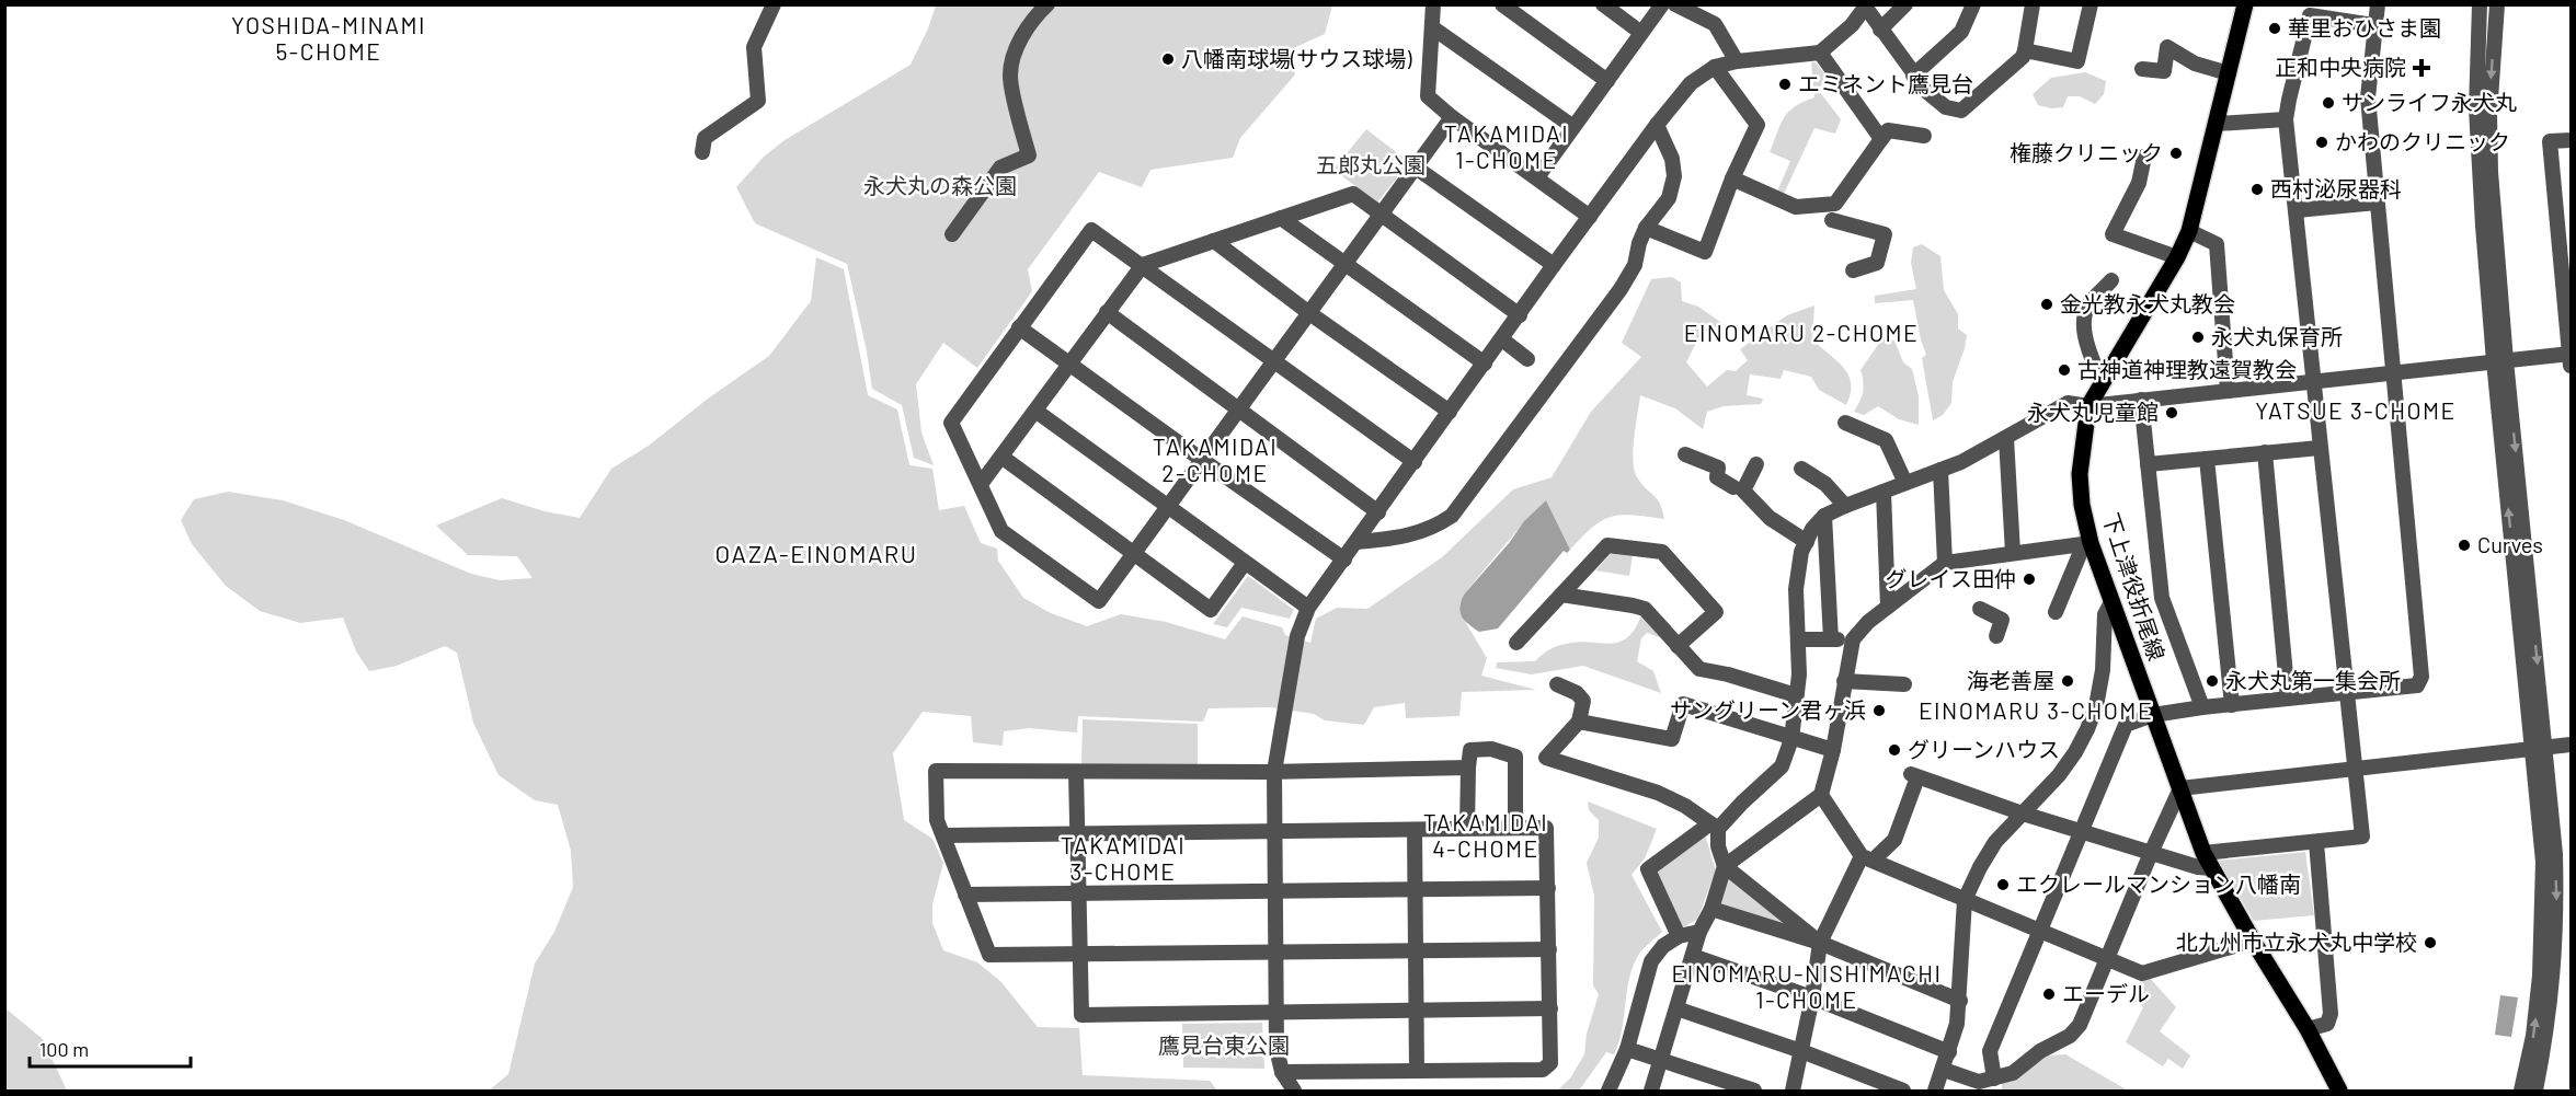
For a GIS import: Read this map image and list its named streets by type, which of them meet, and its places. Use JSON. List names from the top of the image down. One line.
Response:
{"streets":{"main road":["下上津役折尾線"]},"districts":["YOSHIDA-MINAMI 5-CHOME","TAKAMIDAI 1-CHOME","EINOMARU 2-CHOME","YATSUE 3-CHOME","TAKAMIDAI 2-CHOME","OAZA-EINOMARU","EINOMARU 3-CHOME","TAKAMIDAI 4-CHOME","TAKAMIDAI 3-CHOME","EINOMARU-NISHIMACHI 1-CHOME"],"parks":["五郎丸公園","永犬丸の森公園","鷹見台東公園"],"places":{"other":["華里おひさま園","八幡南球場(サウス球場)","エミネント鷹見台","サンライフ永犬丸","かわのクリニック","権藤クリニック","西村泌尿器科","金光教永犬丸教会","永犬丸保育所","古神道神理教遠賀教会","永犬丸児童館","Curves","グレイス田仲","海老善屋","永犬丸第一集会所","サングリーン君ヶ浜","グリーンハウス","エクレールマンション八幡南","北九州市立永犬丸中学校","エーデル"],"health":["正和中央病院"]},"scale_bar":"100 m"}
